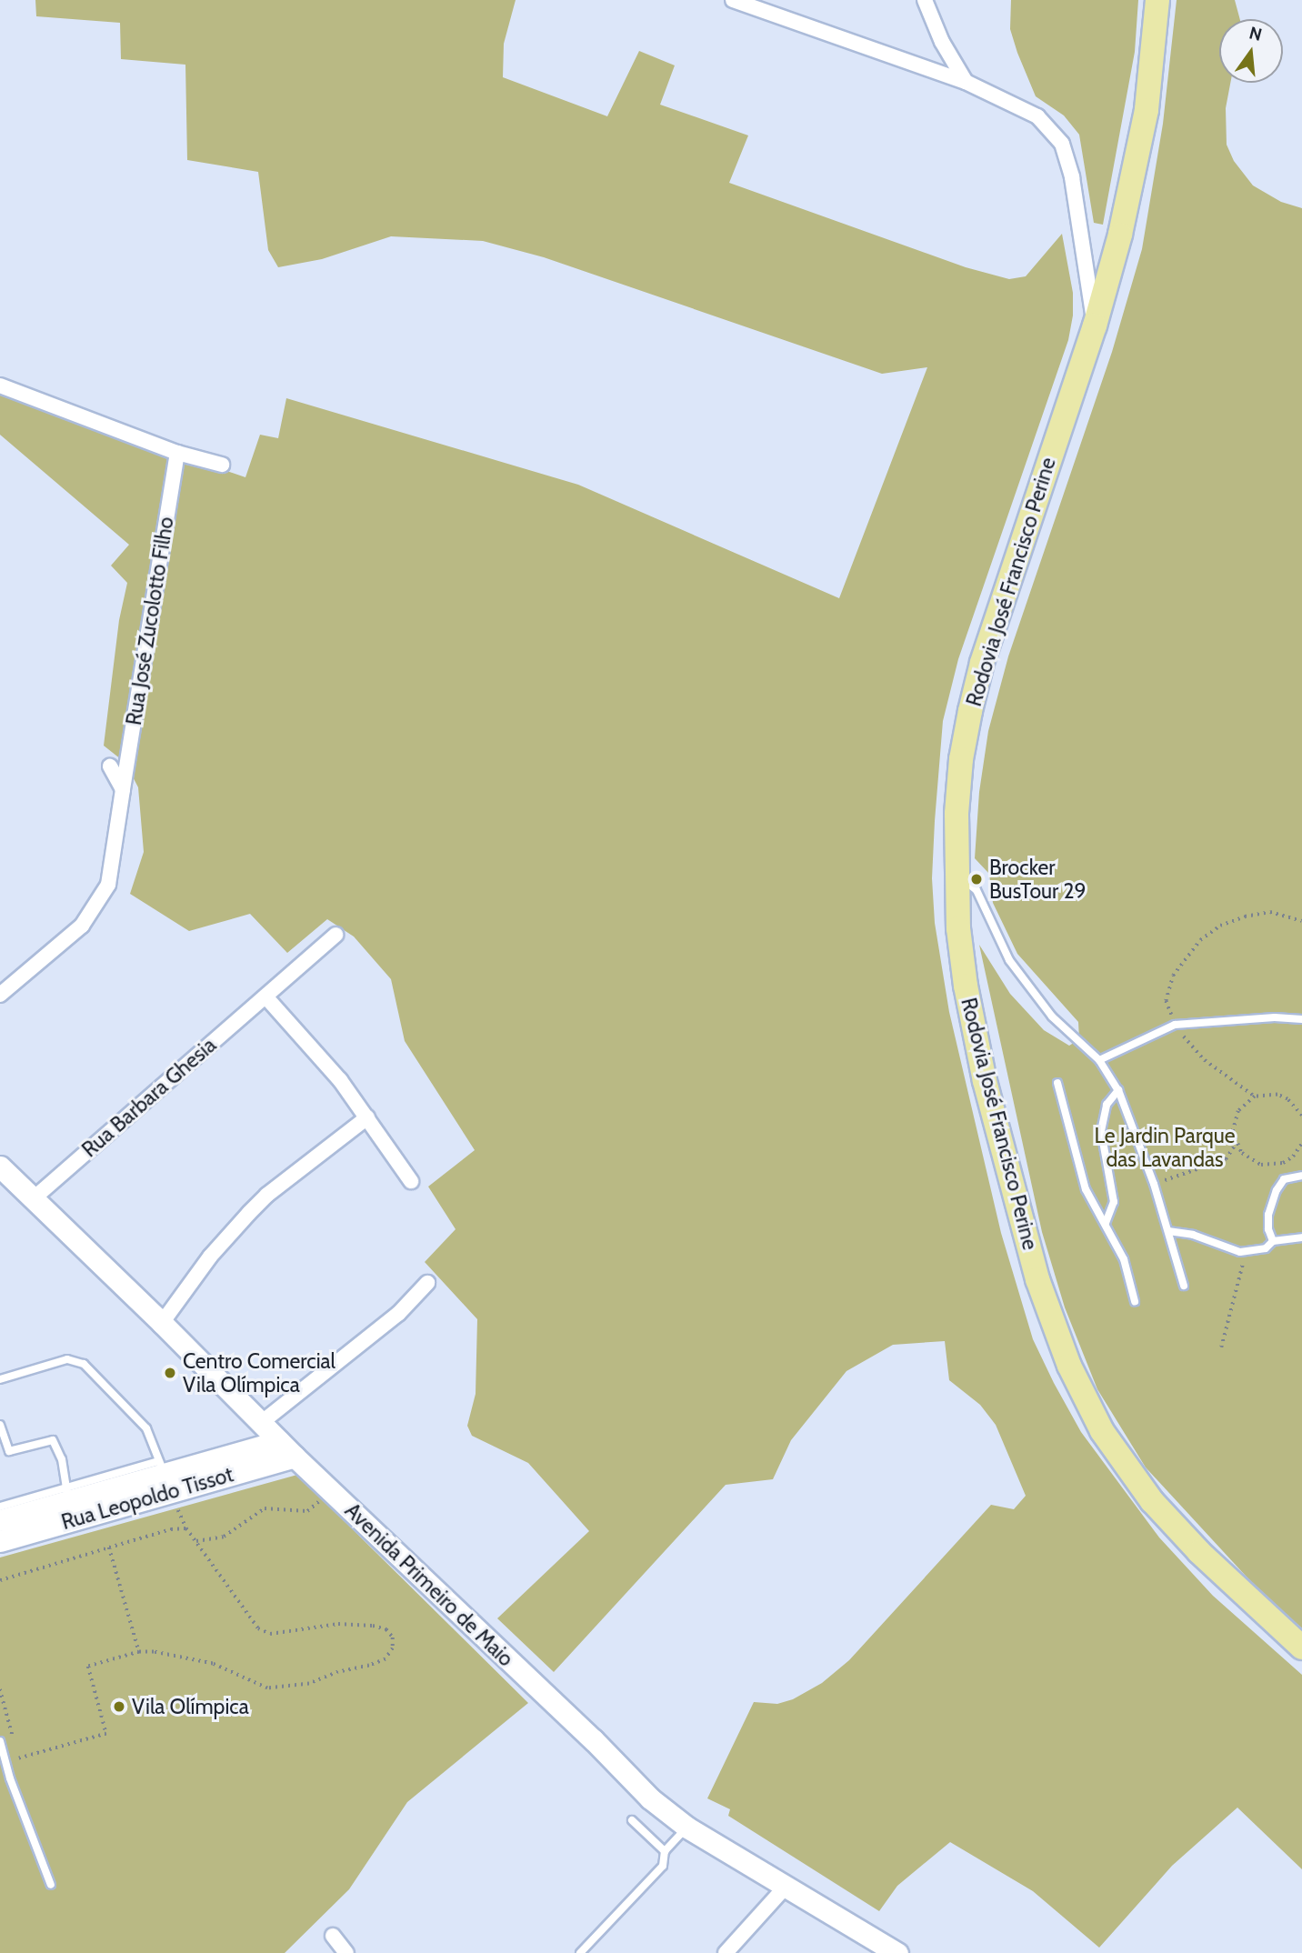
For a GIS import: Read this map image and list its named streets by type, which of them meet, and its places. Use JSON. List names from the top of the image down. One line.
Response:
{"streets":{"main road":["Rodovia José Francisco Perine","Rua Leopoldo Tissot","Avenida Primeiro de Maio"],"street":["Rua José Zucolotto Filho","Rua Barbara Ghesia"]},"crossings":[["Rua Barbara Ghesia","Avenida Primeiro de Maio"],["Rua Leopoldo Tissot","Avenida Primeiro de Maio"]],"parks":["Le Jardin Parque das Lavandas"],"places":["Brocker BusTour 29","Centro Comercial Vila Olímpica","Vila Olímpica"],"north":"top"}
